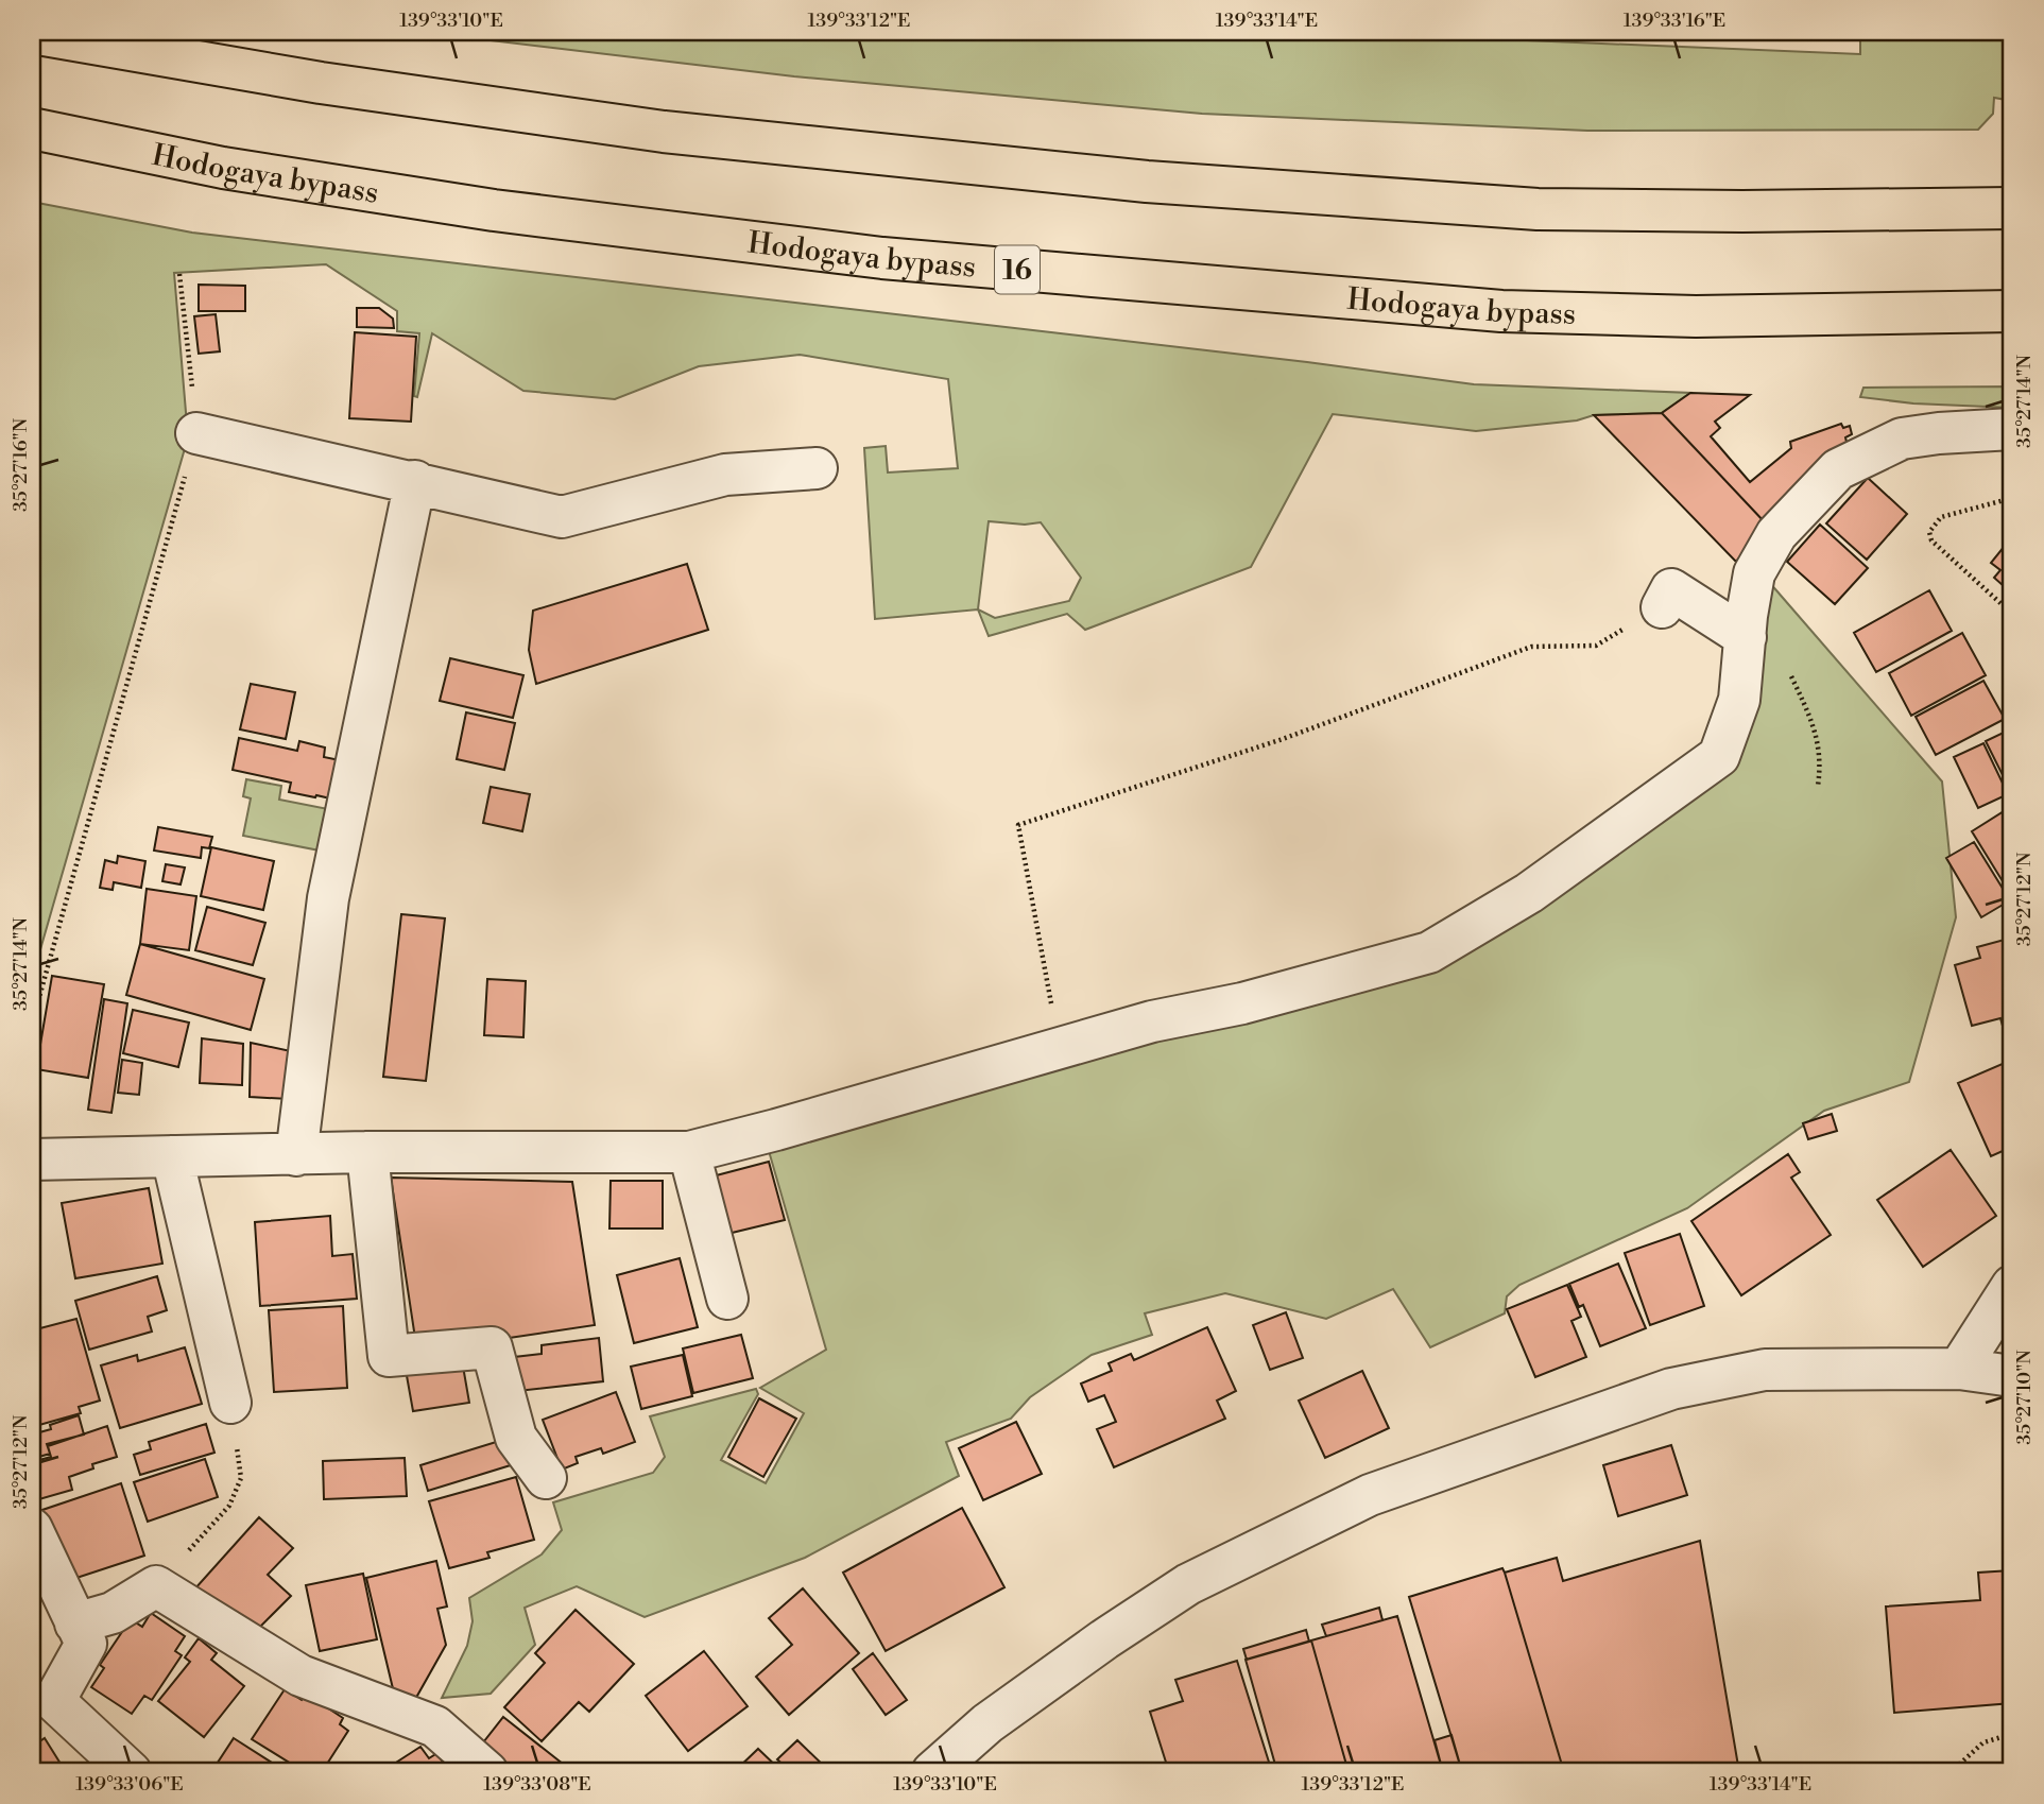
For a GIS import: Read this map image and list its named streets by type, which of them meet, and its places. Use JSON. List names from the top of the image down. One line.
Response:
{"streets":{"highway":["Hodogaya bypass","16"]},"coordinates":["139°33'10\"E","139°33'12\"E","139°33'14\"E","139°33'16\"E","35°27'14\"N","35°27'16\"N","35°27'12\"N","35°27'10\"N","139°33'06\"E","139°33'08\"E"]}
